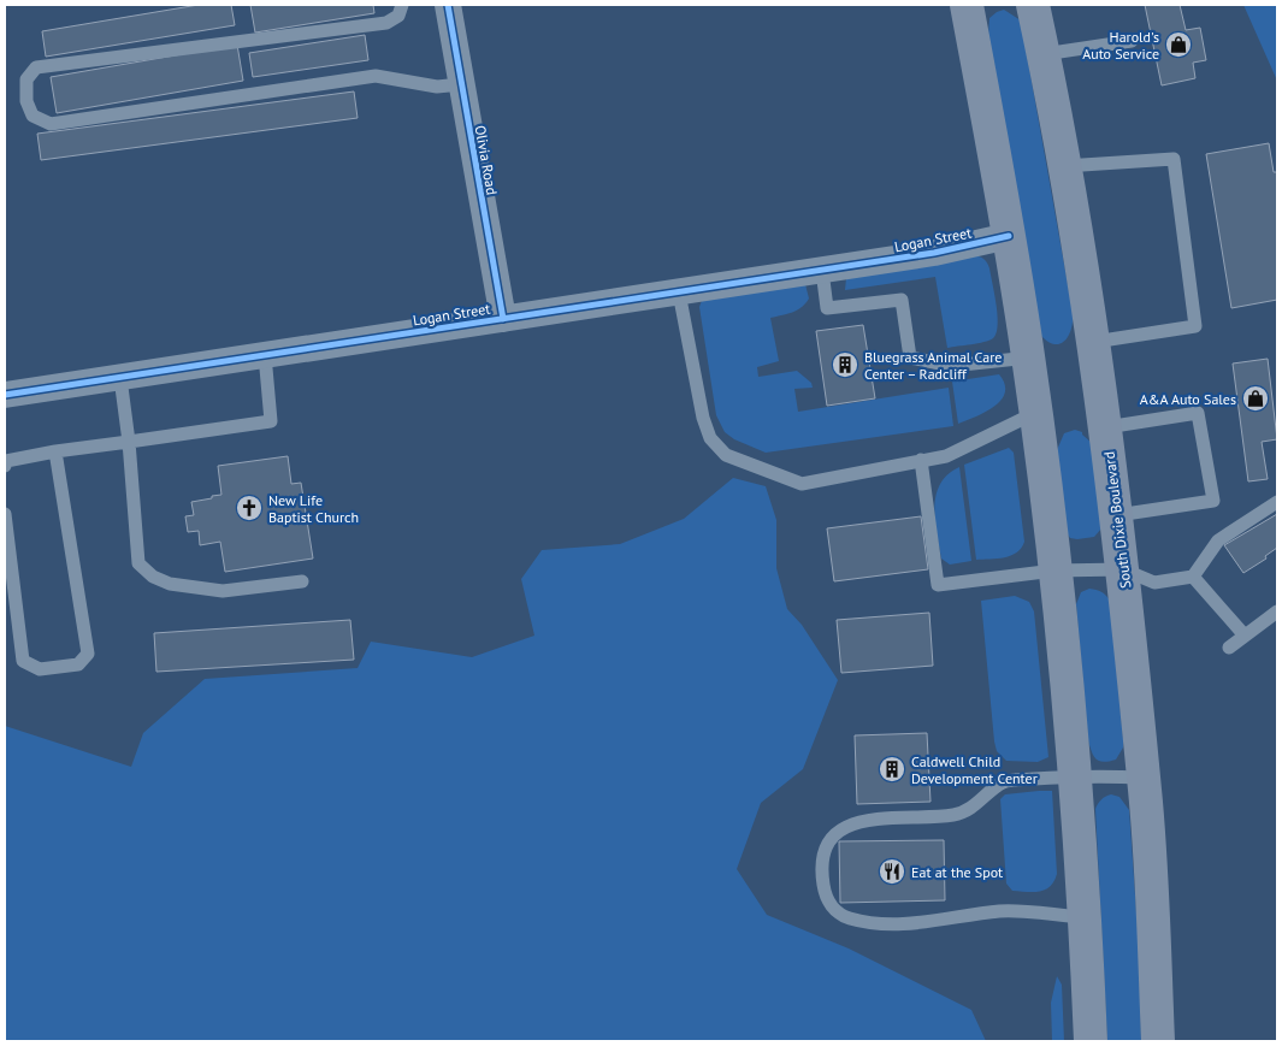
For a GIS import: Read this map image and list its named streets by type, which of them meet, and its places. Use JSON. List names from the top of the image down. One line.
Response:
{"streets":{"highway":["South Dixie Boulevard"],"street":["Olivia Road","Logan Street"]},"crossings":[["Olivia Road","Logan Street"]],"places":{"shop":["Harold's Auto Service","A&A Auto Sales"],"building":["Bluegrass Animal Care Center – Radcliff","Caldwell Child Development Center"],"church":["New Life Baptist Church"],"restaurant":["Eat at the Spot"]}}
